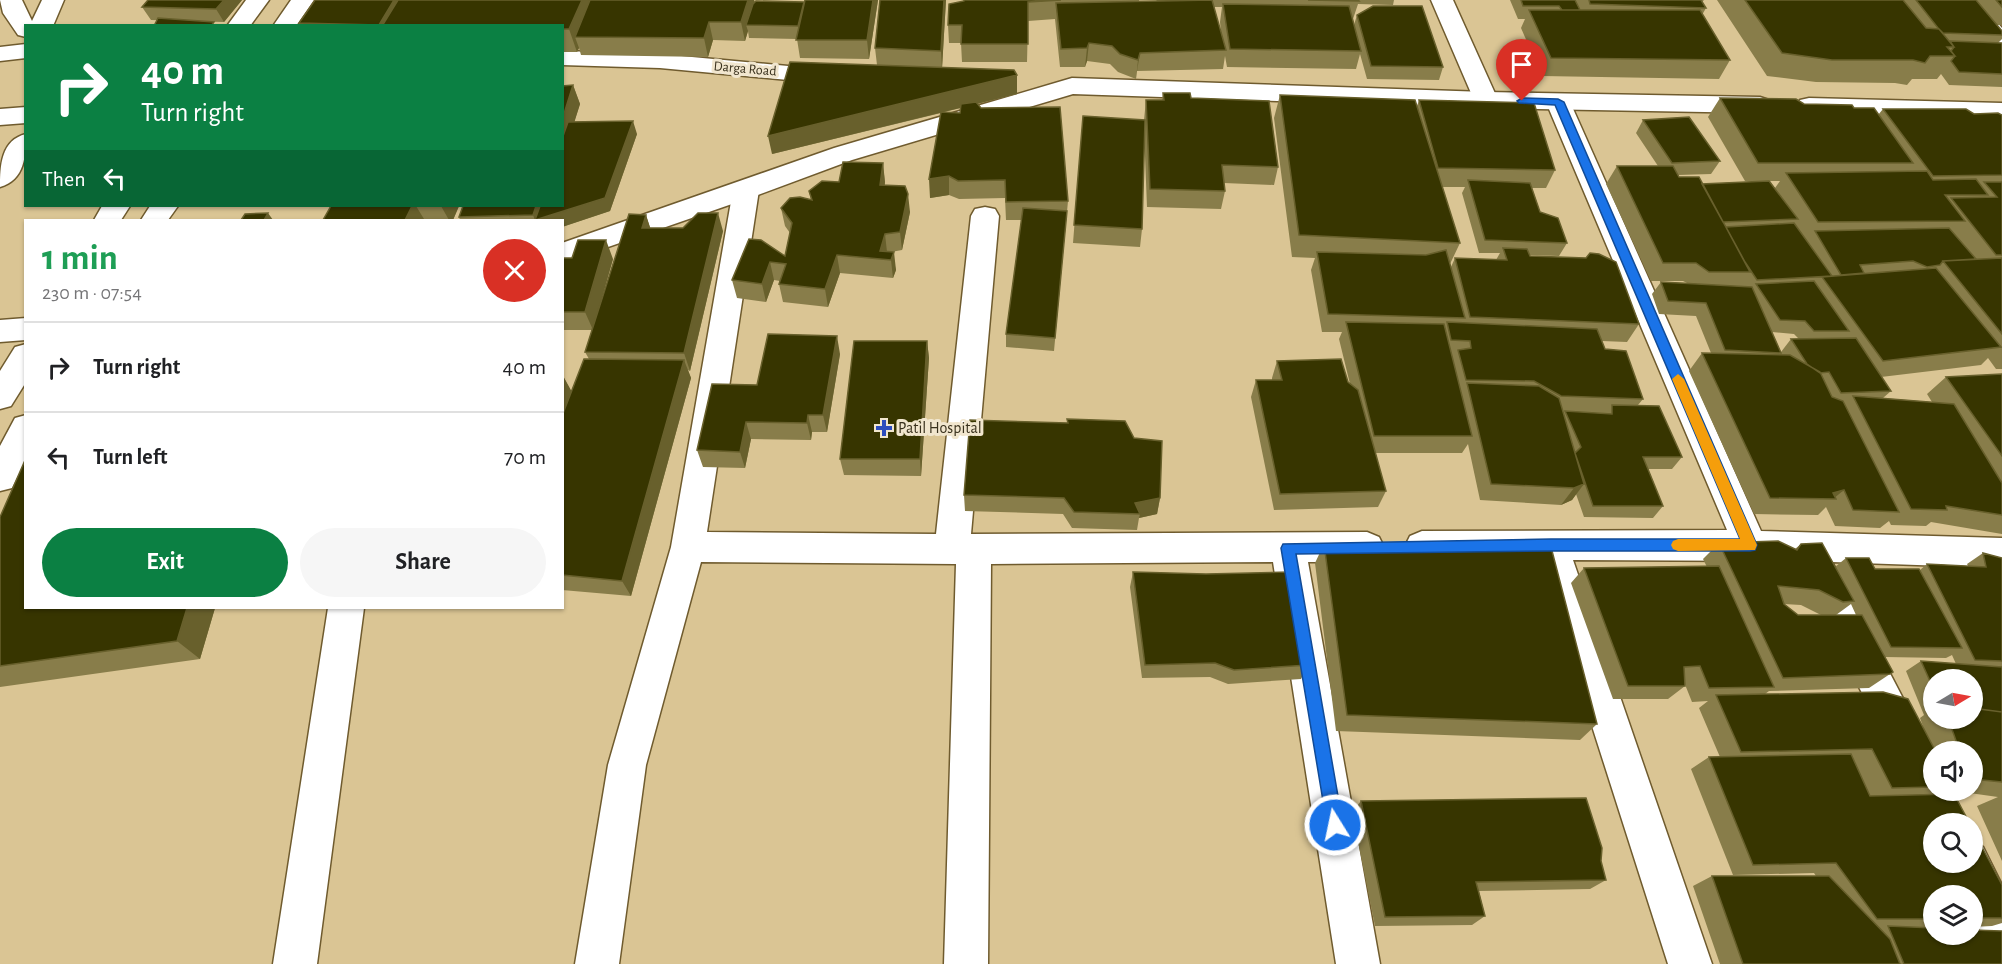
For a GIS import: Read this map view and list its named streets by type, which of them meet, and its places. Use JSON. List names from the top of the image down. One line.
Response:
{"streets":{"street":["Darga Road"]},"places":{"health":["Patil Hospital"]},"north":"right","page":{"turn":["40 m","Turn right"],"then":"Then","heading":["1 min","230 m · 07:54"],"list":[{"name":"Turn right","value":"40 m"},{"name":"Turn left","value":"70 m"}],"buttons":["Exit","Share"]}}
